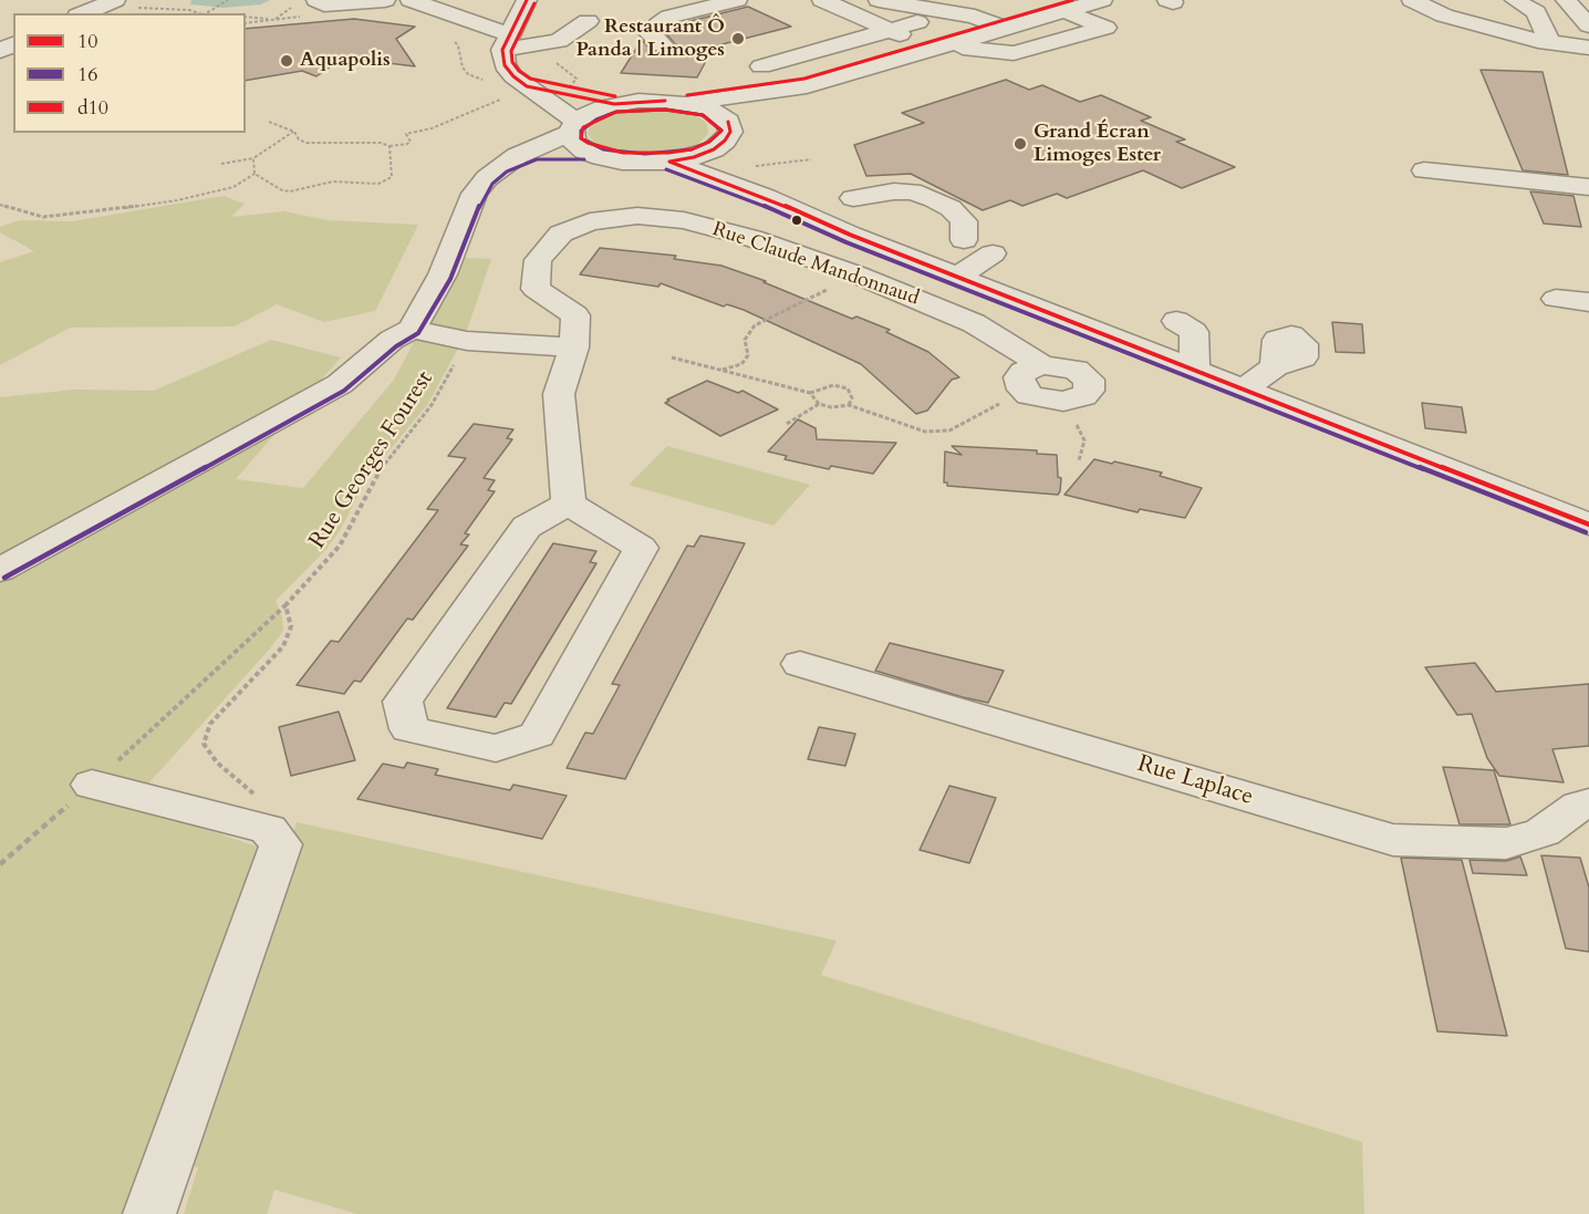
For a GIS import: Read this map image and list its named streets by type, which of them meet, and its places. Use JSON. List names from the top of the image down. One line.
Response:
{"streets":{"street":["Rue Claude Mandonnaud","Rue Laplace"],"path":["Rue Georges Fourest"]},"places":["Restaurant Ô Panda | Limoges","Aquapolis","Grand Écran Limoges Ester"],"lines":["transit line 10","transit line d10","transit line 16"],"legend":["10","16","d10"]}
